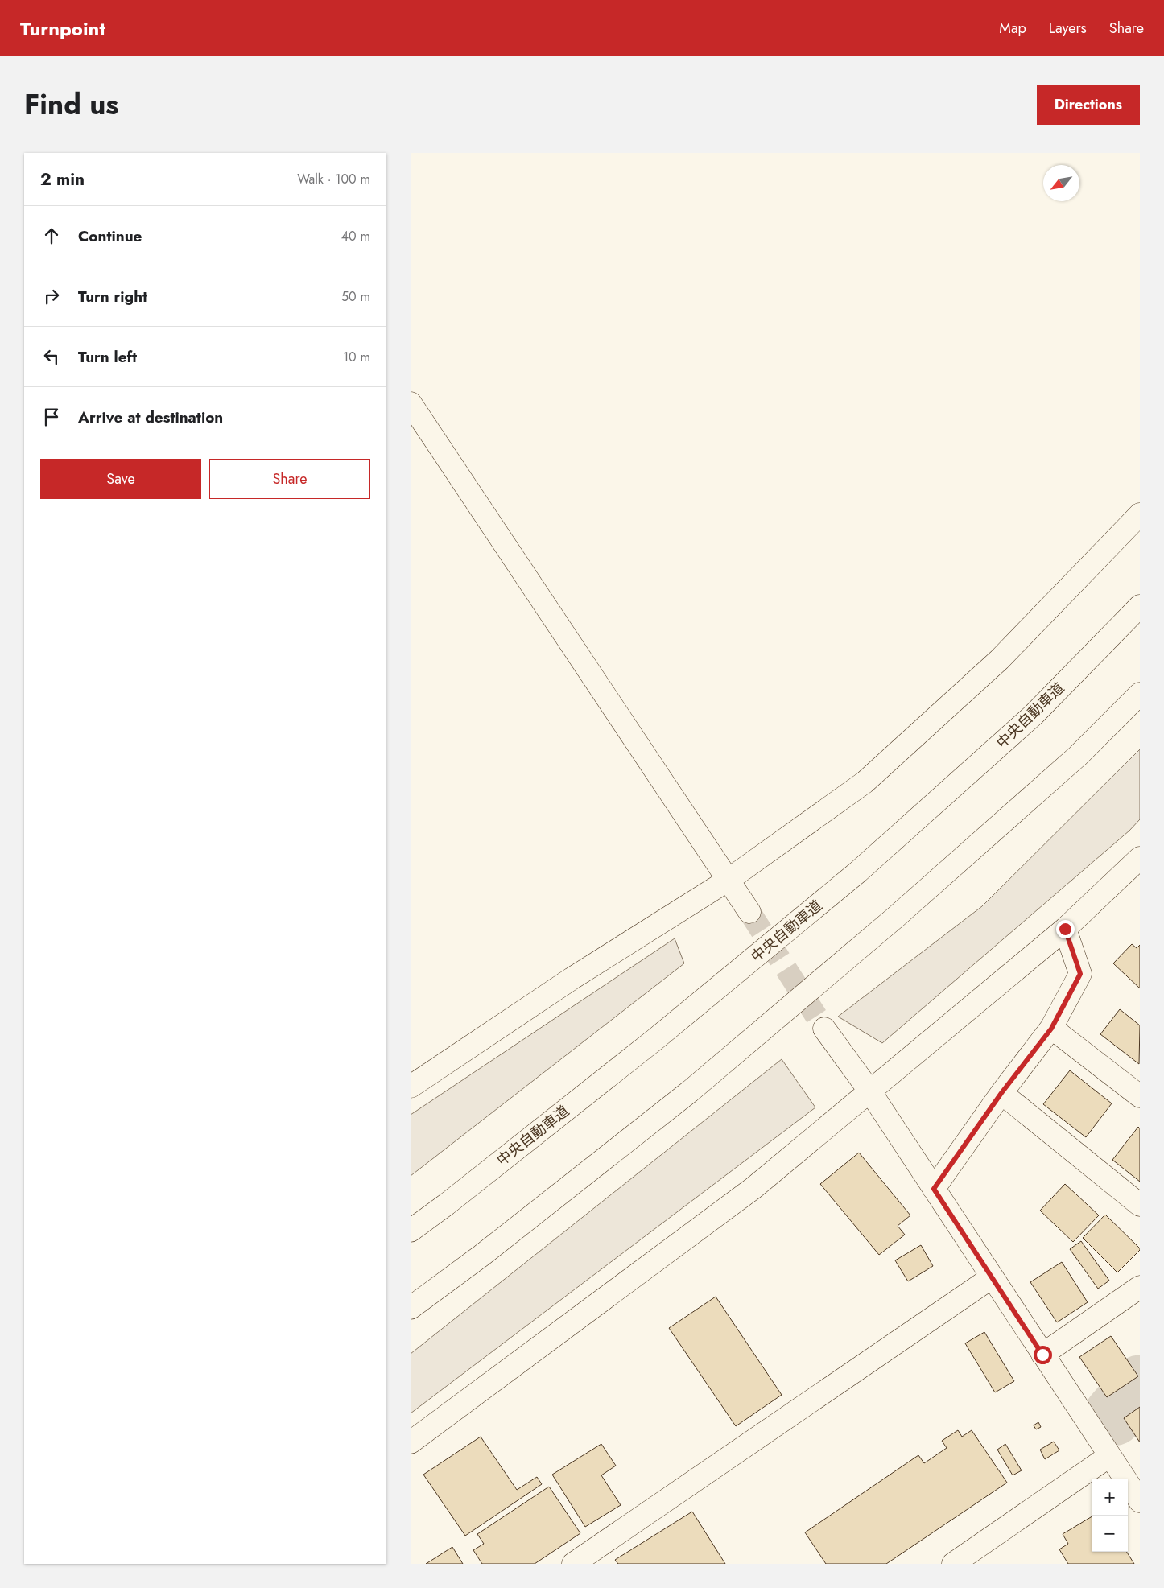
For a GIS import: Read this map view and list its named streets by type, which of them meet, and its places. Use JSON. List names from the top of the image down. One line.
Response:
{"streets":{"main road":["中央自動車道"]},"north":"bottom left","page":{"header":"Turnpoint","nav":["Map","Layers","Share"],"title":"Find us","buttons":["Directions",["Save","Share"]],"heading":["2 min","Walk · 100 m"],"list":[["Continue","40 m"],["Turn right","50 m"],["Turn left","10 m"],"Arrive at destination"],"map_buttons":["+","−"]}}
